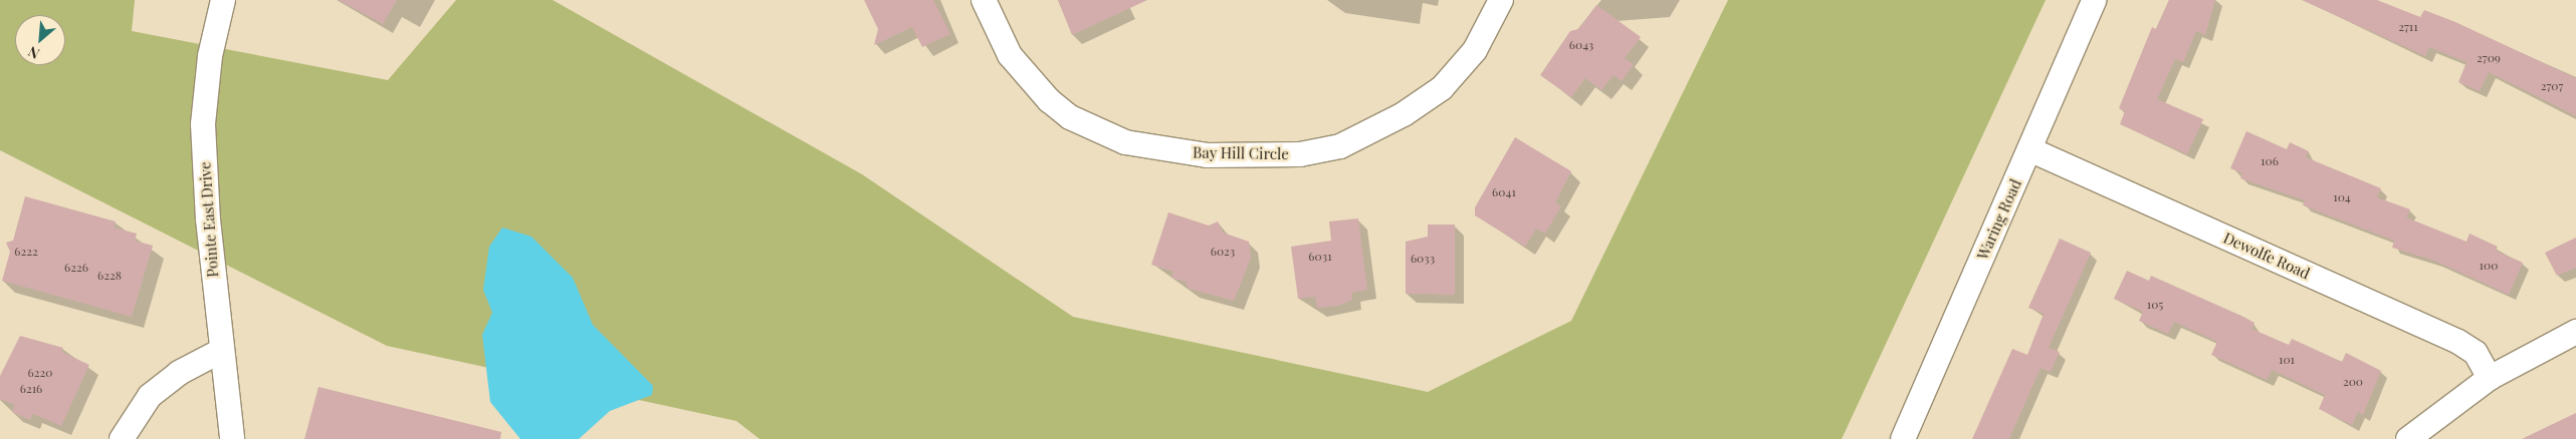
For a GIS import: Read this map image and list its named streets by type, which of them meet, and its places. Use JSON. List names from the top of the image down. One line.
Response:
{"streets":{"street":["Bay Hill Circle","Pointe East Drive","Waring Road","Dewolfe Road"]},"crossings":[["Waring Road","Dewolfe Road"]],"house_numbers":["2711","6043","2709","2707","106","6041","104","6222","6023","6031","6033","100","6226","6228","105","101","6220","200","6216"],"north":"bottom left"}
